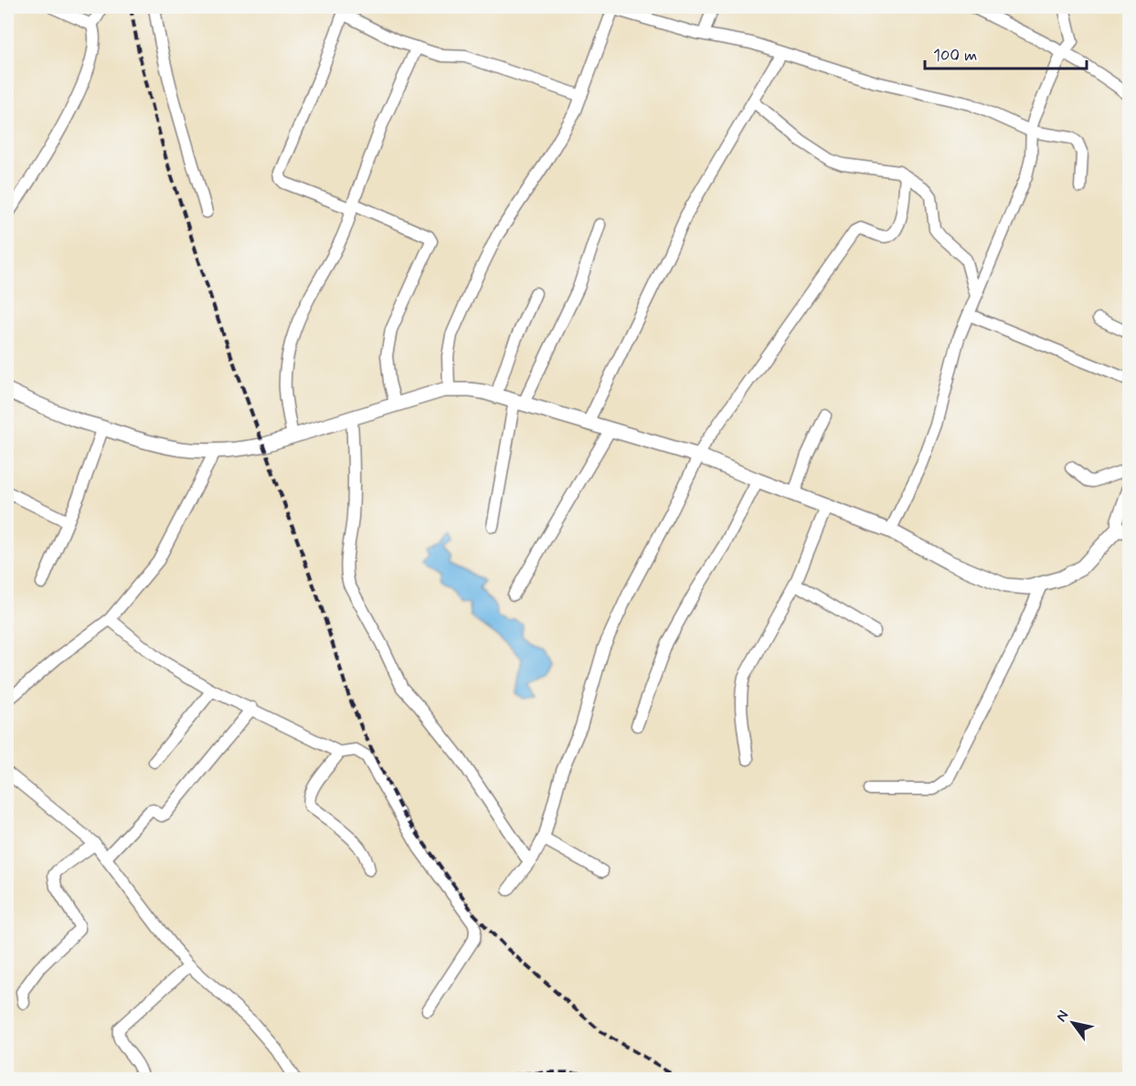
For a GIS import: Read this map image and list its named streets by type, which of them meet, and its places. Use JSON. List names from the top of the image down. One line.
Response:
{"scale_bar":"100 m","north":"top left"}
